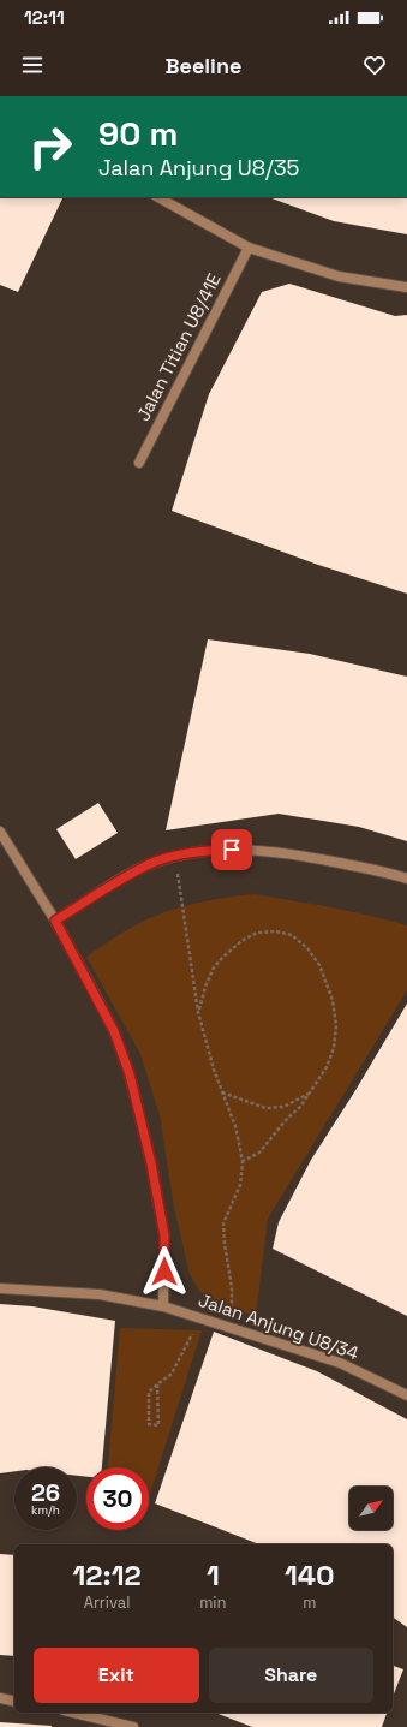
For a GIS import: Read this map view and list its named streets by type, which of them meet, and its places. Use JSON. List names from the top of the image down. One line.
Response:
{"streets":{"street":["Jalan Titian U8/41E","Jalan Anjung U8/34"]},"north":"top right","page":{"status":"12:11","header":"Beeline","turn":["90 m","Jalan Anjung U8/35"],"speed":"26 km/h","limit":"30","eta":["12:12","Arrival","1","min","140","m"],"buttons":["Exit","Share"]}}
